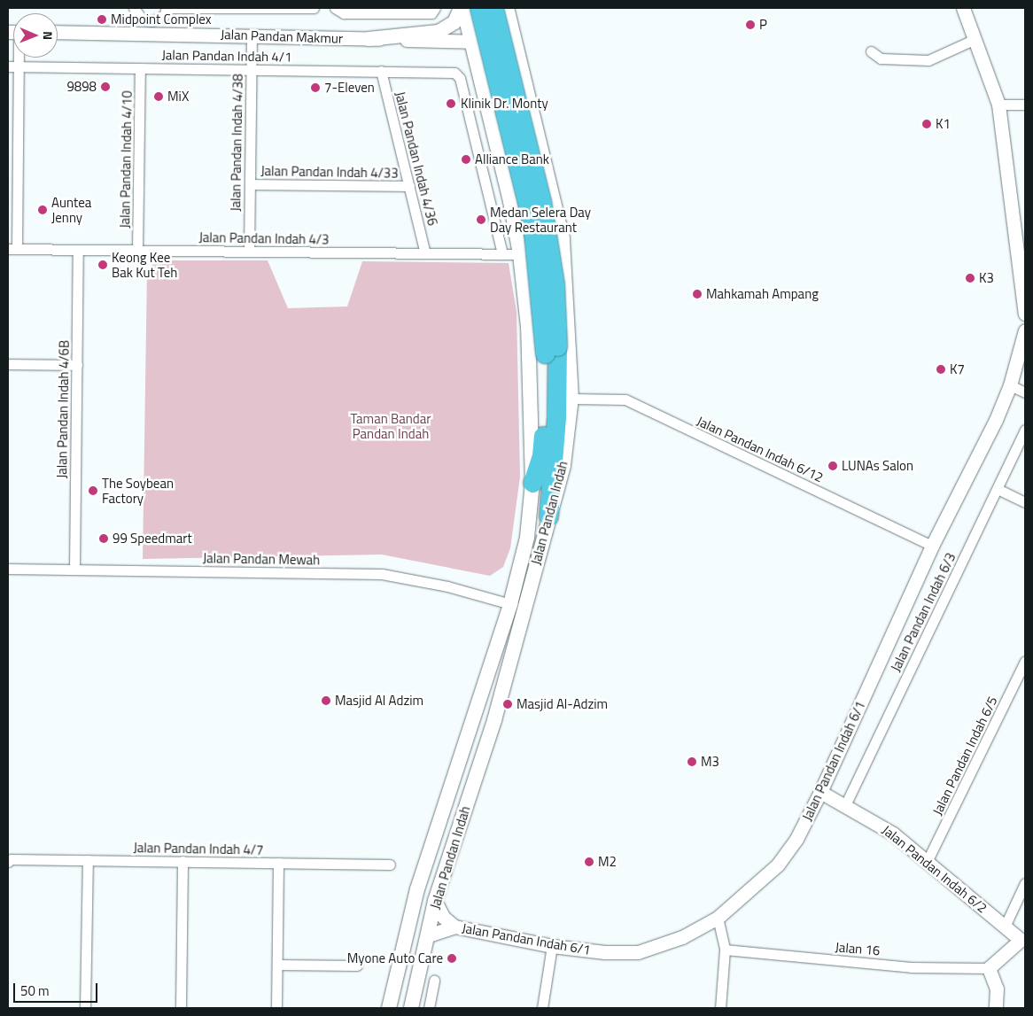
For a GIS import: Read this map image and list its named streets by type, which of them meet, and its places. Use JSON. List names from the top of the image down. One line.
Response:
{"streets":{"main road":["Jalan Pandan Indah"],"street":["Jalan Pandan Makmur","Jalan Pandan Indah 4/1","Jalan Pandan Indah 4/38","Jalan Pandan Indah 4/36","Jalan Pandan Indah 4/10","Jalan Pandan Indah 4/33","Jalan Pandan Indah 4/3","Jalan Pandan Indah 4/6B","Jalan Pandan Indah 6/12","Jalan Pandan Mewah","Jalan Pandan Indah 6/3","Jalan Pandan Indah 6/5","Jalan Pandan Indah 6/1","Jalan Pandan Indah 4/7","Jalan Pandan Indah 6/2","Jalan 16"]},"crossings":[["Jalan Pandan Makmur","Jalan Pandan Indah 4/38"],["Jalan Pandan Makmur","Jalan Pandan Indah"],["Jalan Pandan Indah 4/1","Jalan Pandan Indah 4/38"],["Jalan Pandan Indah 4/1","Jalan Pandan Indah 4/36"],["Jalan Pandan Indah 4/1","Jalan Pandan Indah 4/10"],["Jalan Pandan Indah 4/1","Jalan Pandan Indah 4/3"],["Jalan Pandan Indah 4/38","Jalan Pandan Indah 4/33"],["Jalan Pandan Indah 4/38","Jalan Pandan Indah 4/3"],["Jalan Pandan Indah 4/36","Jalan Pandan Indah 4/33"],["Jalan Pandan Indah 4/36","Jalan Pandan Indah 4/3"],["Jalan Pandan Indah 4/10","Jalan Pandan Indah 4/3"],["Jalan Pandan Indah 4/3","Jalan Pandan Indah 4/6B"],["Jalan Pandan Indah 4/3","Jalan Pandan Indah"],["Jalan Pandan Indah 4/6B","Jalan Pandan Mewah"],["Jalan Pandan Indah 6/12","Jalan Pandan Indah"],["Jalan Pandan Indah 6/12","Jalan Pandan Indah 6/1"],["Jalan Pandan Indah","Jalan Pandan Mewah"],["Jalan Pandan Indah","Jalan Pandan Indah 6/1"],["Jalan Pandan Indah 6/3","Jalan Pandan Indah 6/2"],["Jalan Pandan Indah 6/5","Jalan Pandan Indah 6/2"],["Jalan Pandan Indah 6/1","Jalan Pandan Indah 6/2"]],"parks":["Taman Bandar Pandan Indah"],"places":["Midpoint Complex","P","9898","7-Eleven","MiX","Klinik Dr. Monty","K1","Alliance Bank","Auntea Jenny","Medan Selera Day Day Restaurant","Keong Kee Bak Kut Teh","K3","Mahkamah Ampang","K7","LUNAs Salon","The Soybean Factory","99 Speedmart","Masjid Al Adzim","Masjid Al-Adzim","M3","M2","Myone Auto Care"],"scale_bar":"50 m","north":"right"}
